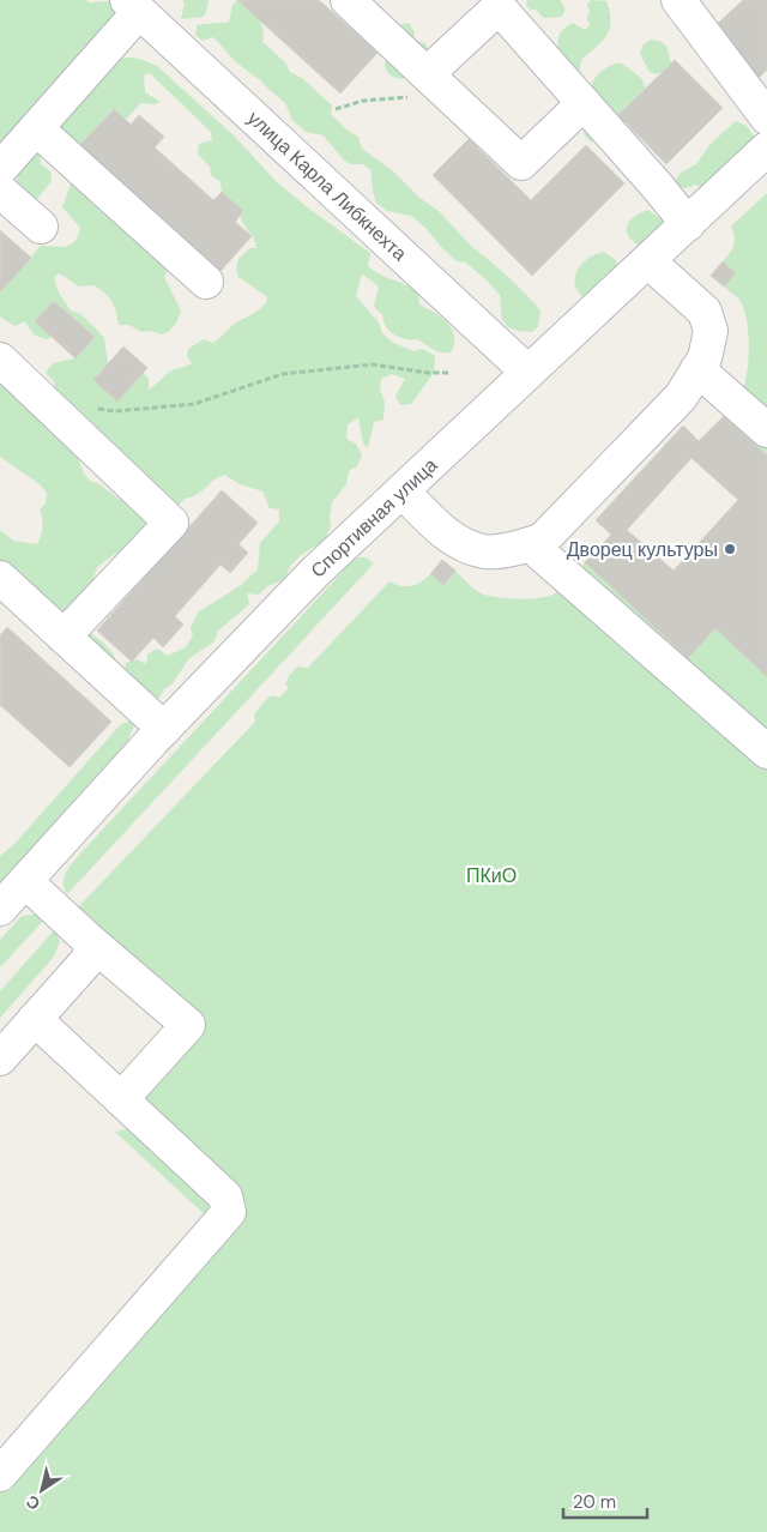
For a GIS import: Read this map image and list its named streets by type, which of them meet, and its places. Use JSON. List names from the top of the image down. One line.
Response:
{"streets":{"street":["улица Карла Либкнехта","Спортивная улица"]},"crossings":[["улица Карла Либкнехта","Спортивная улица"]],"parks":["ПКиО"],"places":["Дворец культуры"],"scale_bar":"20 m","north":"bottom left"}
